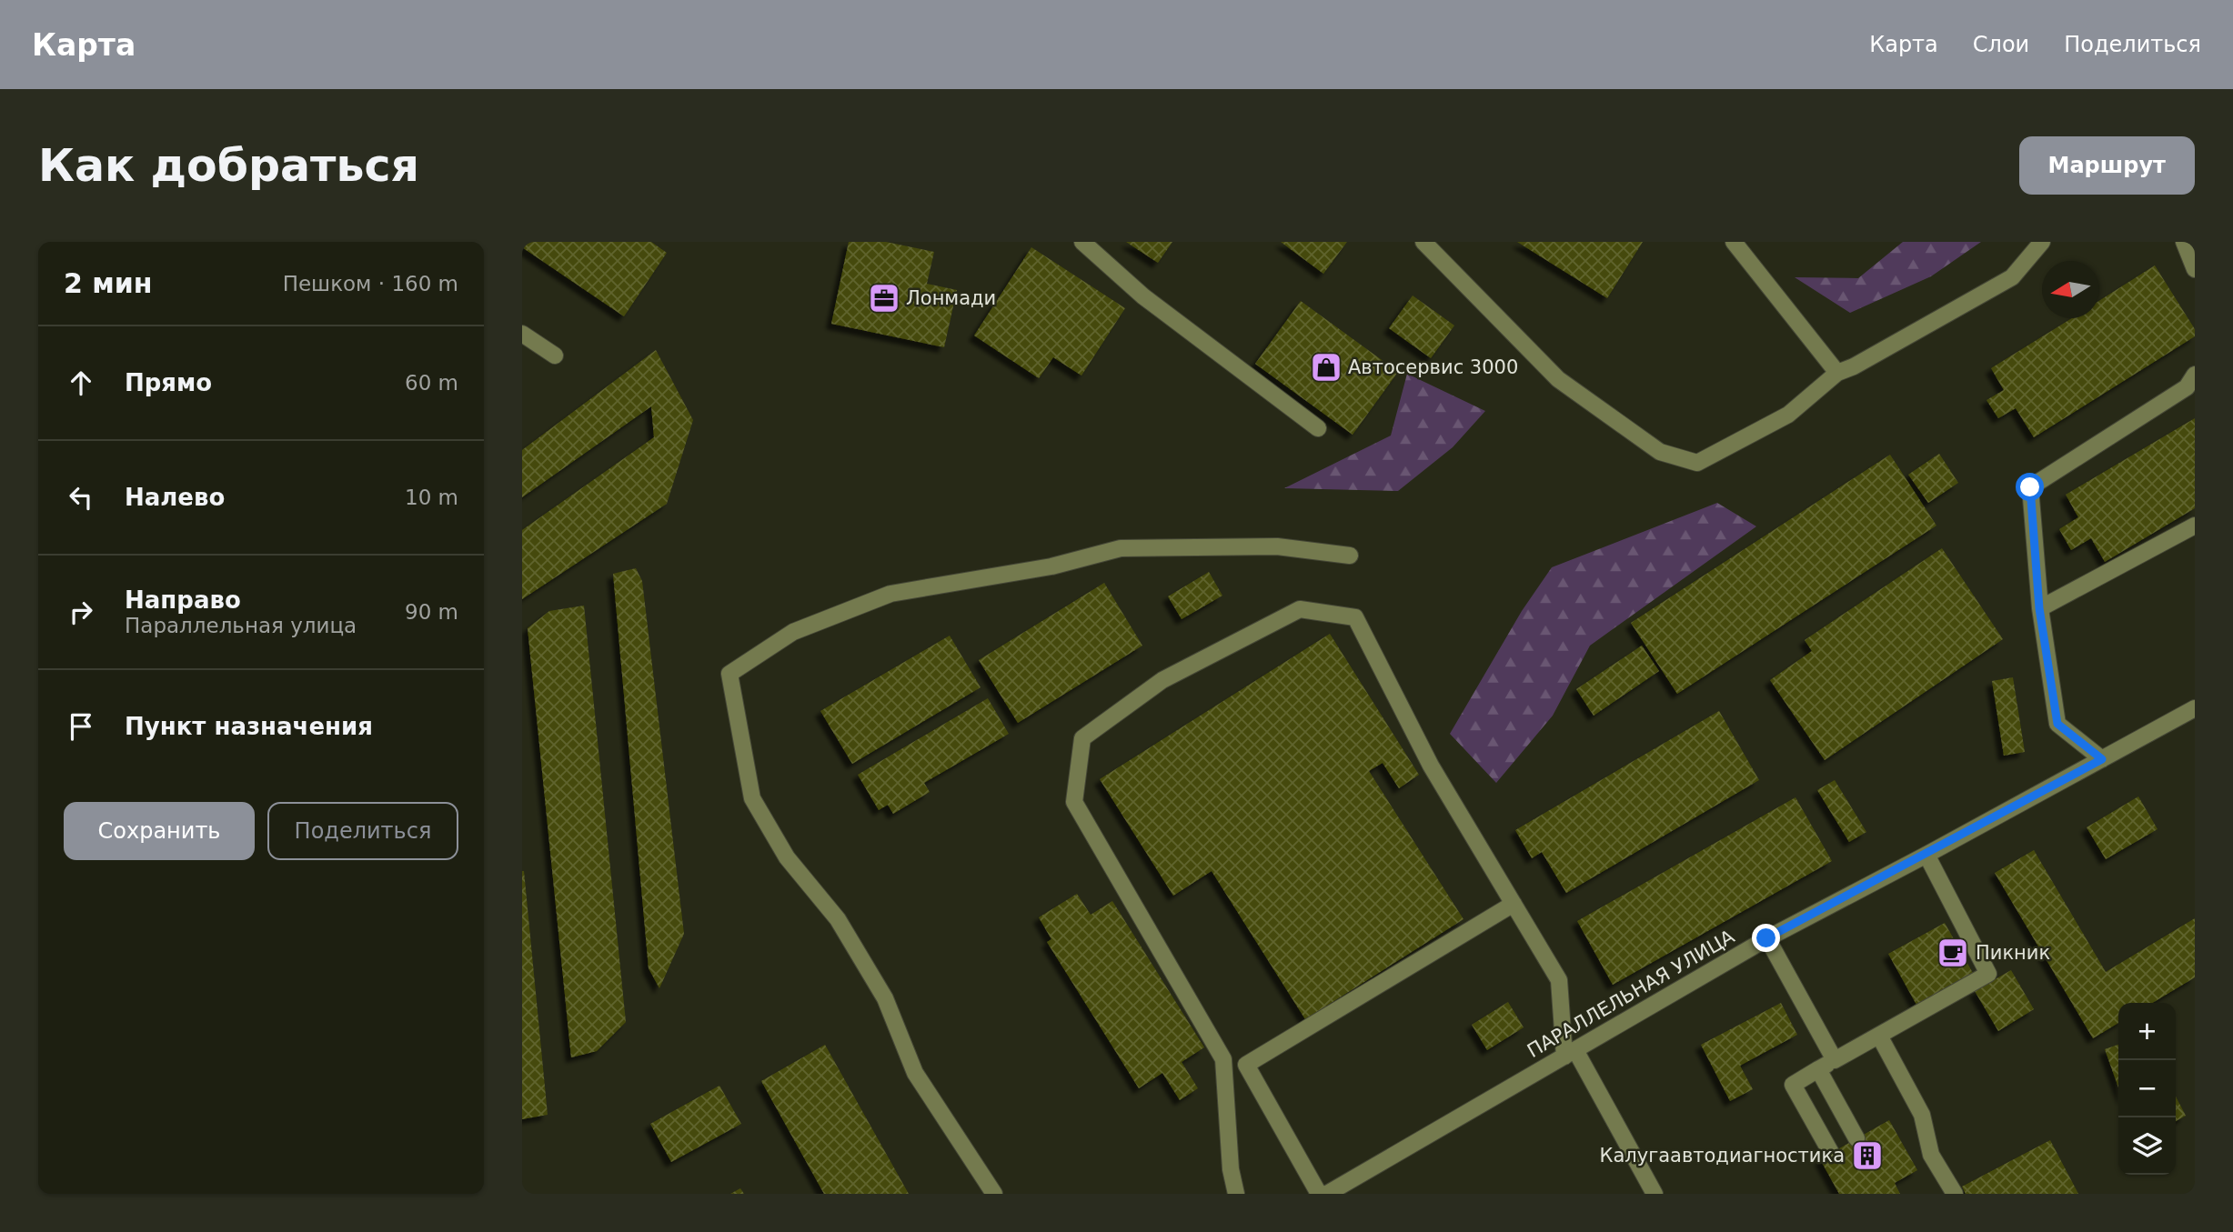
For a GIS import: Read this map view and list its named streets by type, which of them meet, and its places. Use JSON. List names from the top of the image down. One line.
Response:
{"streets":{"street":["ПАРАЛЛЕЛЬНАЯ УЛИЦА"]},"places":{"office":["Лонмади"],"shop":["Автосервис 3000"],"cafe":["Пикник"],"building":["Калугаавтодиагностика"]},"north":"left","page":{"header":"Карта","nav":["Карта","Слои","Поделиться"],"buttons":["Маршрут",["Сохранить","Поделиться"]],"title":"Как добраться","heading":["2 мин","Пешком · 160 m"],"list":[["Прямо","60 m"],["Налево","10 m"],["Направо","Параллельная улица","90 m"],"Пункт назначения"],"map_buttons":["+","−"]}}
